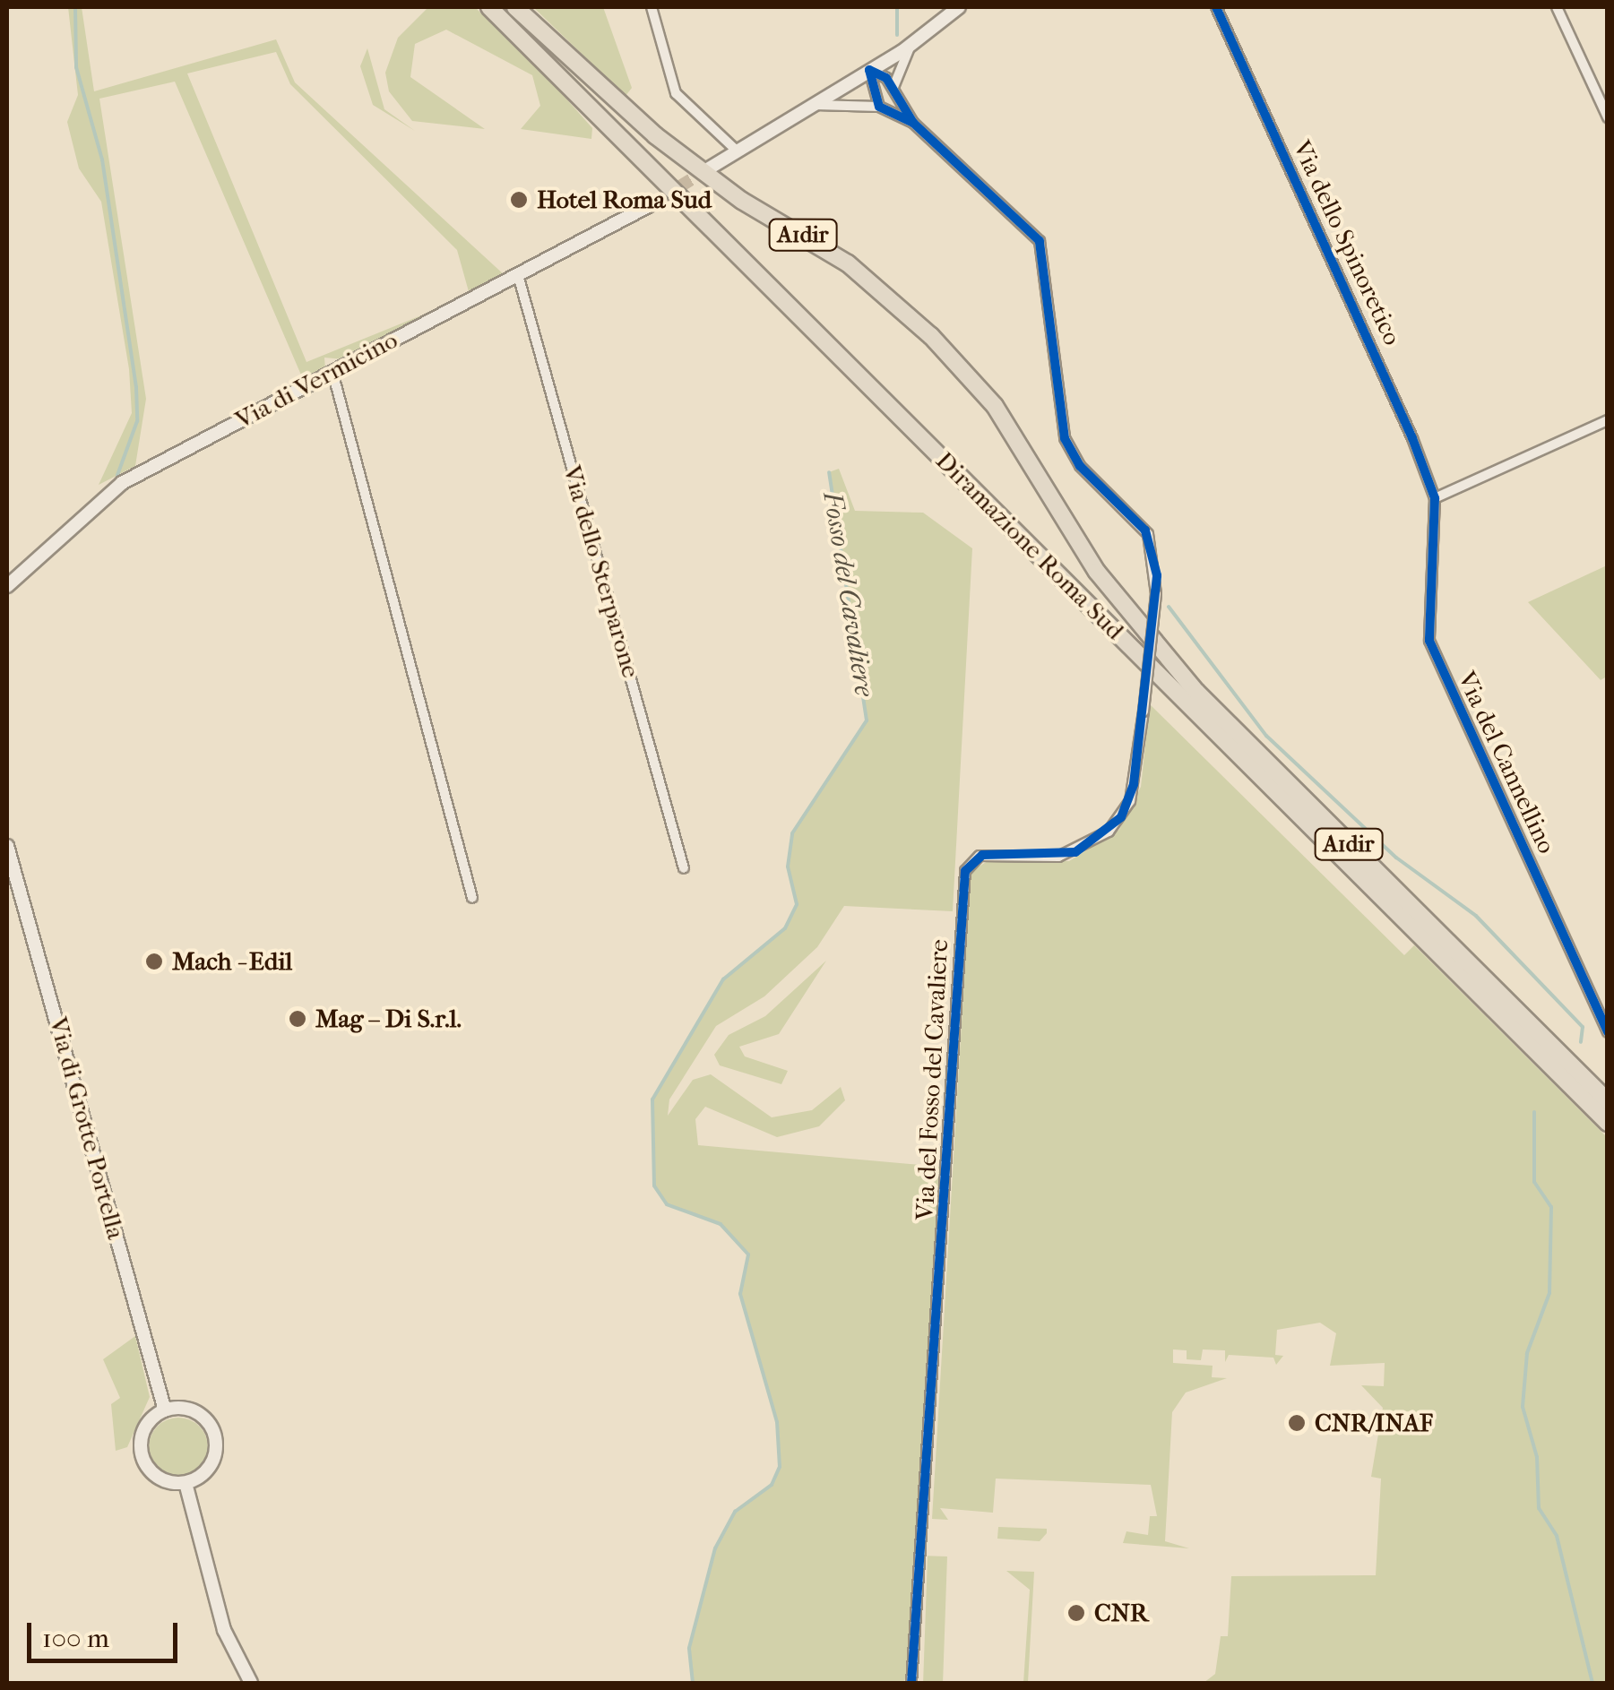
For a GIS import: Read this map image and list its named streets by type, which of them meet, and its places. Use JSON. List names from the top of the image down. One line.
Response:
{"streets":{"highway":["A1dir","Diramazione Roma Sud"],"main road":["Via di Vermicino","Via di Grotte Portella"],"street":["Via dello Spinoretico","Via dello Sterparone","Via del Cannellino","Via del Fosso del Cavaliere"]},"crossings":[["Via dello Spinoretico","Via del Cannellino"],["Via di Vermicino","Via dello Sterparone"]],"water":["Fosso del Cavaliere"],"places":["Hotel Roma Sud","Mach - Edil","Mag – Di S.r.l.","CNR/INAF","CNR"],"scale_bar":"100 m"}
